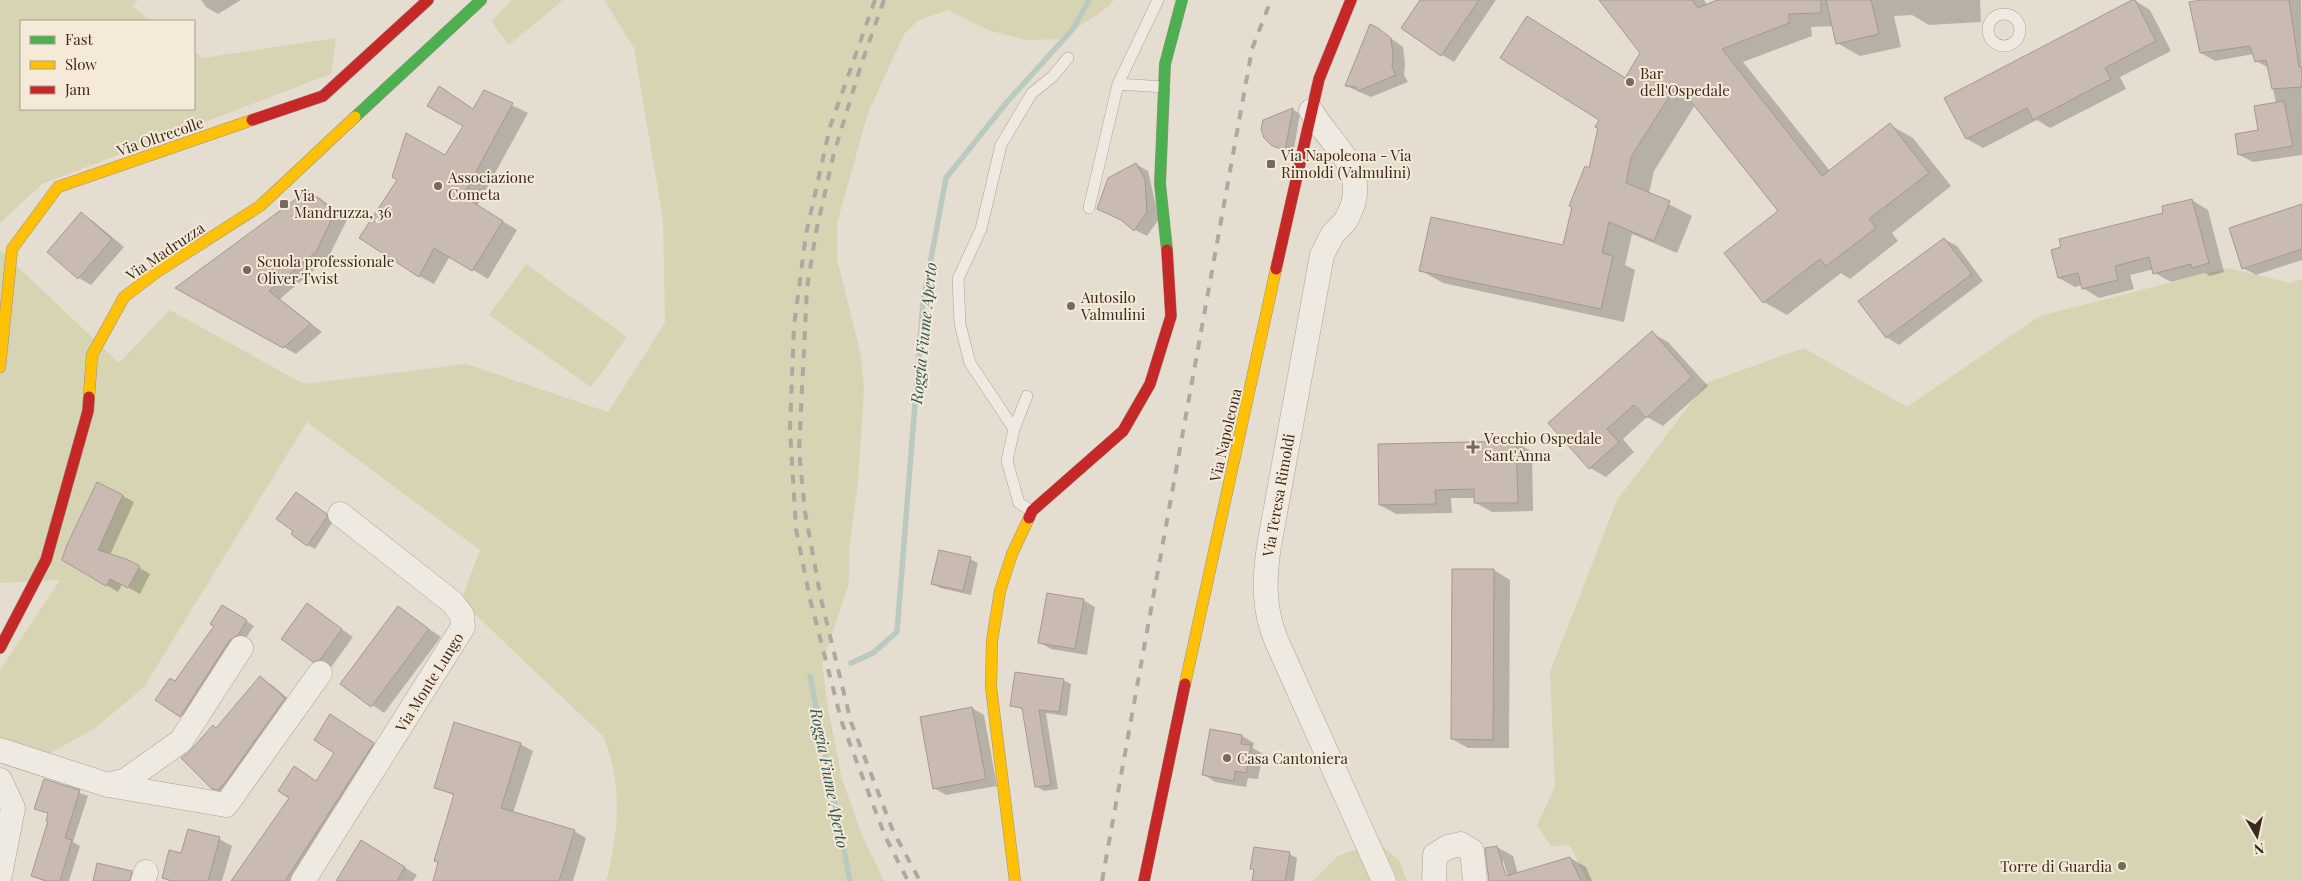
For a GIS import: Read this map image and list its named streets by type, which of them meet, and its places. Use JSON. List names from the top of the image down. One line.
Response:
{"streets":{"street":["Via Oltrecolle","Via Madruzza","Via Napoleona","Via Teresa Rimoldi","Via Monte Lungo"]},"crossings":[["Via Napoleona","Via Teresa Rimoldi"]],"water":["Roggia Fiume Aperto"],"places":{"other":["Bar dell'Ospedale","Associazione Cometa","Scuola professionale Oliver Twist","Autosilo Valmulini","Casa Cantoniera","Torre di Guardia"],"transit":["Via Napoleona - Via Rimoldi (Valmulini)","Via Mandruzza, 36"],"health":["Vecchio Ospedale Sant'Anna"]},"legend":["Fast","Slow","Jam"],"north":"bottom"}
